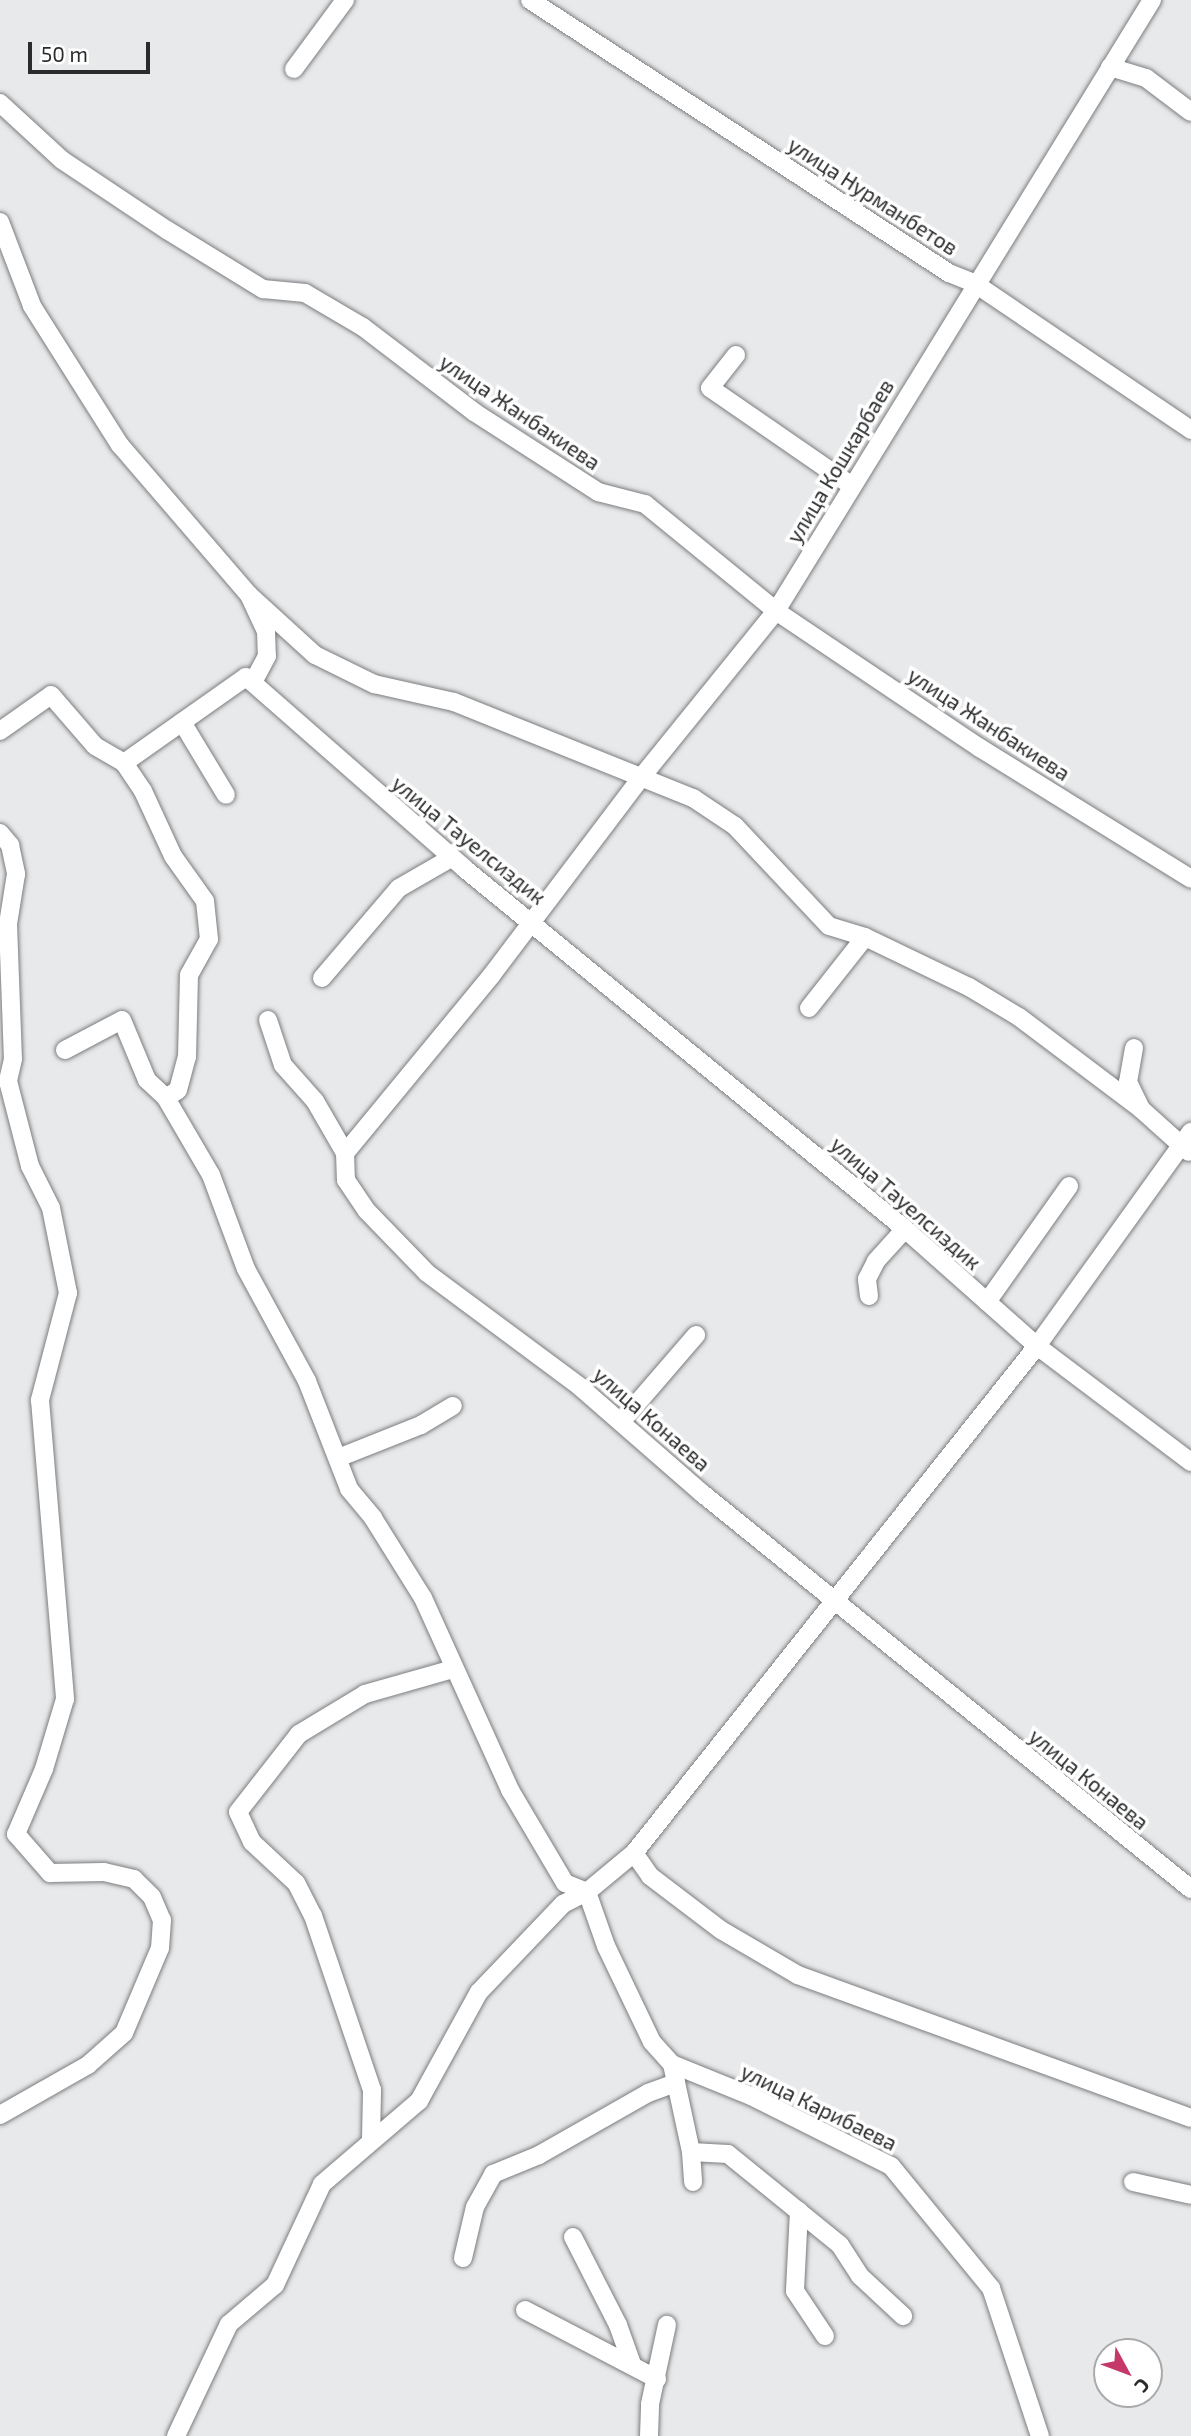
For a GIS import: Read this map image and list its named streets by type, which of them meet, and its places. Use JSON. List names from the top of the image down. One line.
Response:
{"streets":{"street":["улица Нурманбетов","улица Жанбакиева","улица Кошкарбаев","улица Тауелсиздик","улица Конаева","улица Карибаева"]},"crossings":[["улица Нурманбетов","улица Кошкарбаев"],["улица Жанбакиева","улица Кошкарбаев"],["улица Кошкарбаев","улица Тауелсиздик"]],"scale_bar":"50 m","north":"bottom right"}
